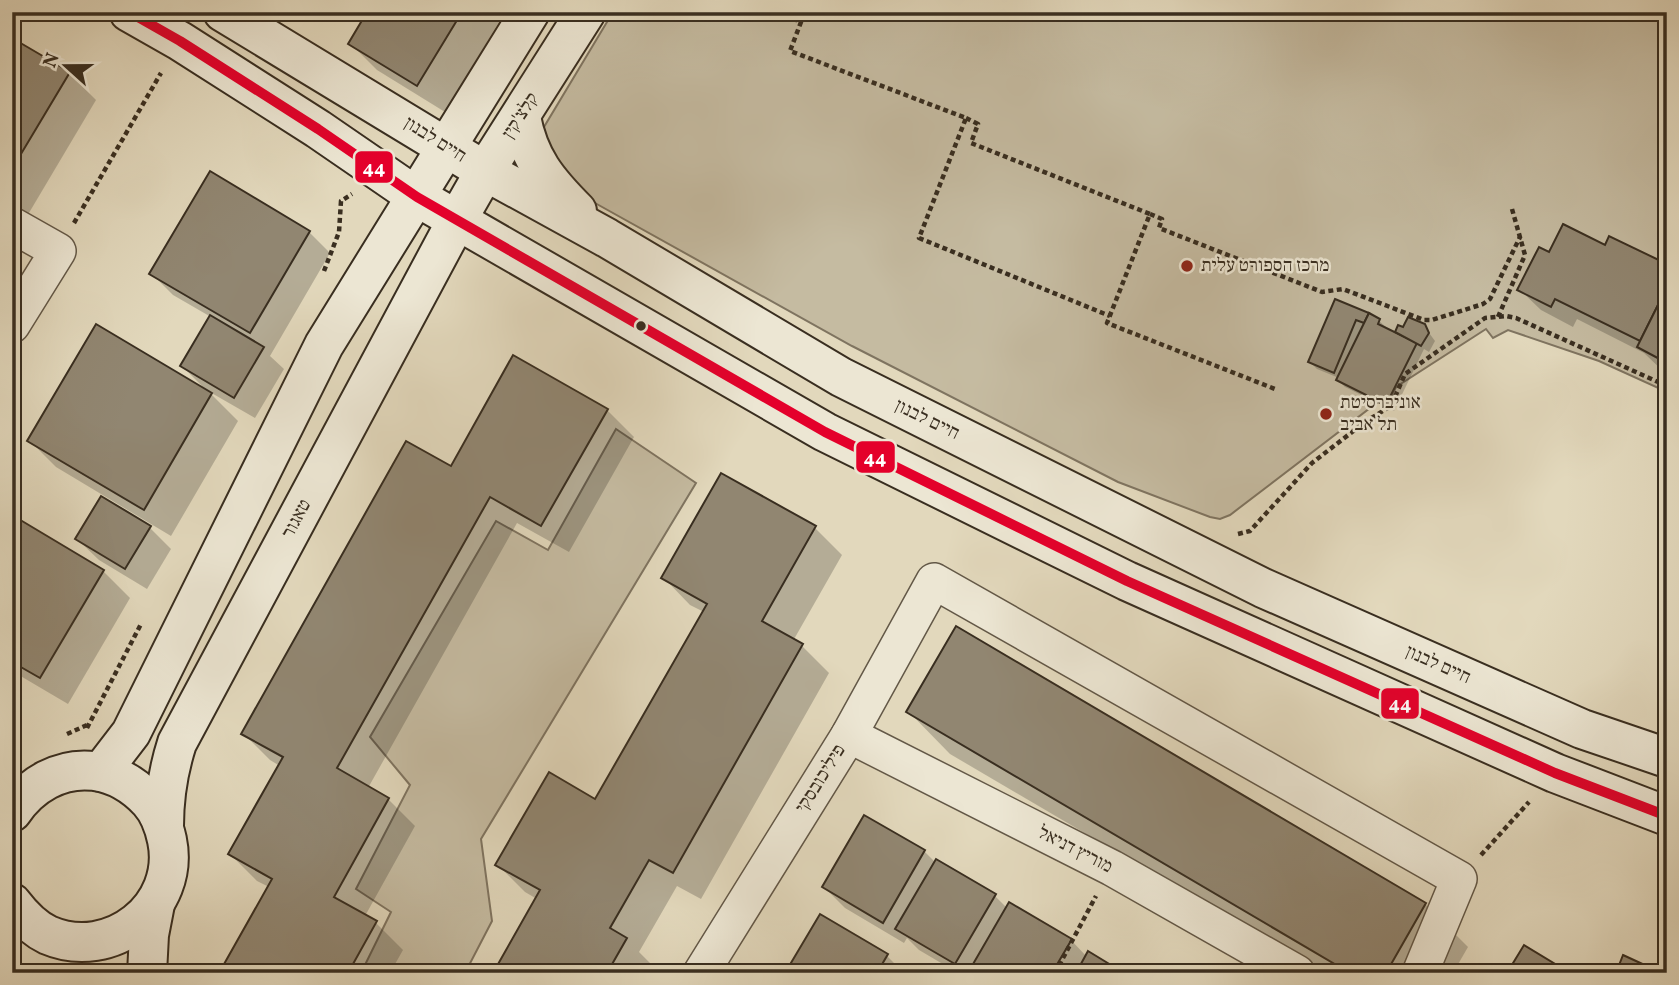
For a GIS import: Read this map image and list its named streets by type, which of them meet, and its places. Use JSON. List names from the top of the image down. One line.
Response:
{"streets":{"main road":["קלצ'קין","חיים לבנון","טאגור"],"street":["פיליכובסקי","מוריץ דניאל"]},"crossings":[["קלצ'קין","חיים לבנון"],["קלצ'קין","טאגור"],["פיליכובסקי","מוריץ דניאל"]],"places":["מרכז הספורט עלית","אוניברסיטת תל אביב"],"lines":["transit line 44"],"north":"left"}
